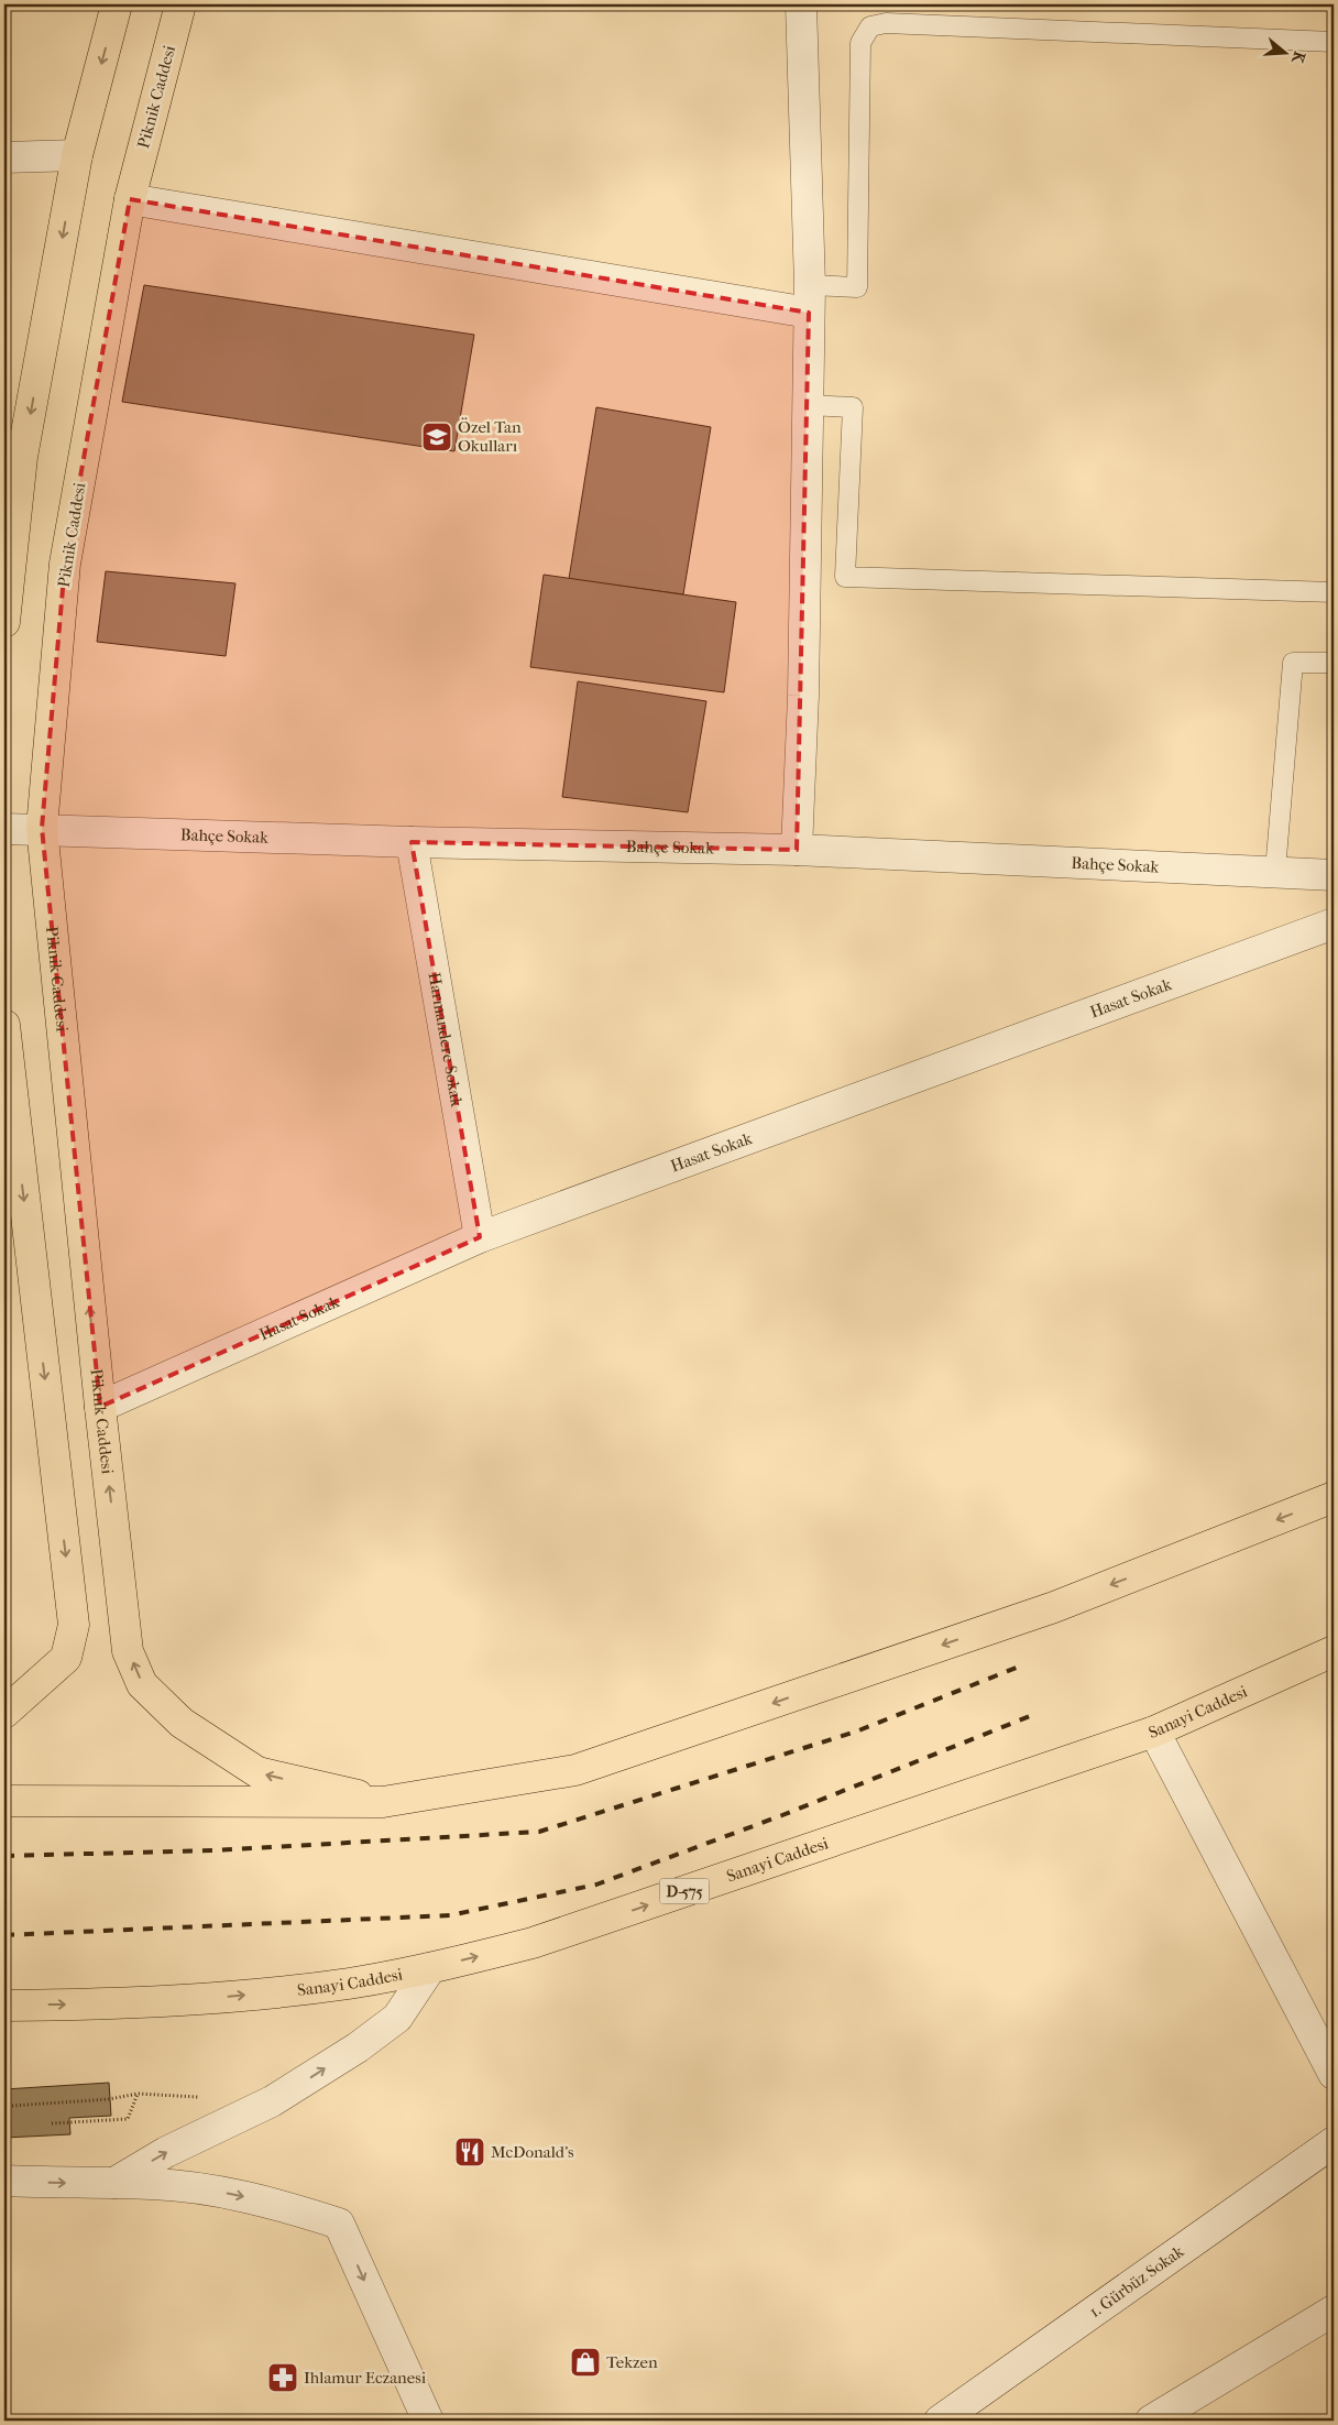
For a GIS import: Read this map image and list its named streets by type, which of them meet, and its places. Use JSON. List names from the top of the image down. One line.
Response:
{"streets":{"main road":["Piknik Caddesi","Sanayi Caddesi","D-575"],"street":["Bahçe Sokak","Hasat Sokak","Harmandere Sokak","1. Gürbüz Sokak"]},"crossings":[["Piknik Caddesi","Bahçe Sokak"],["Piknik Caddesi","Hasat Sokak"],["Bahçe Sokak","Harmandere Sokak"],["Hasat Sokak","Harmandere Sokak"]],"places":{"school or university":["Özel Tan Okulları"],"restaurant":["McDonald's"],"shop":["Tekzen"],"pharmacy":["Ihlamur Eczanesi"]},"north":"right"}
